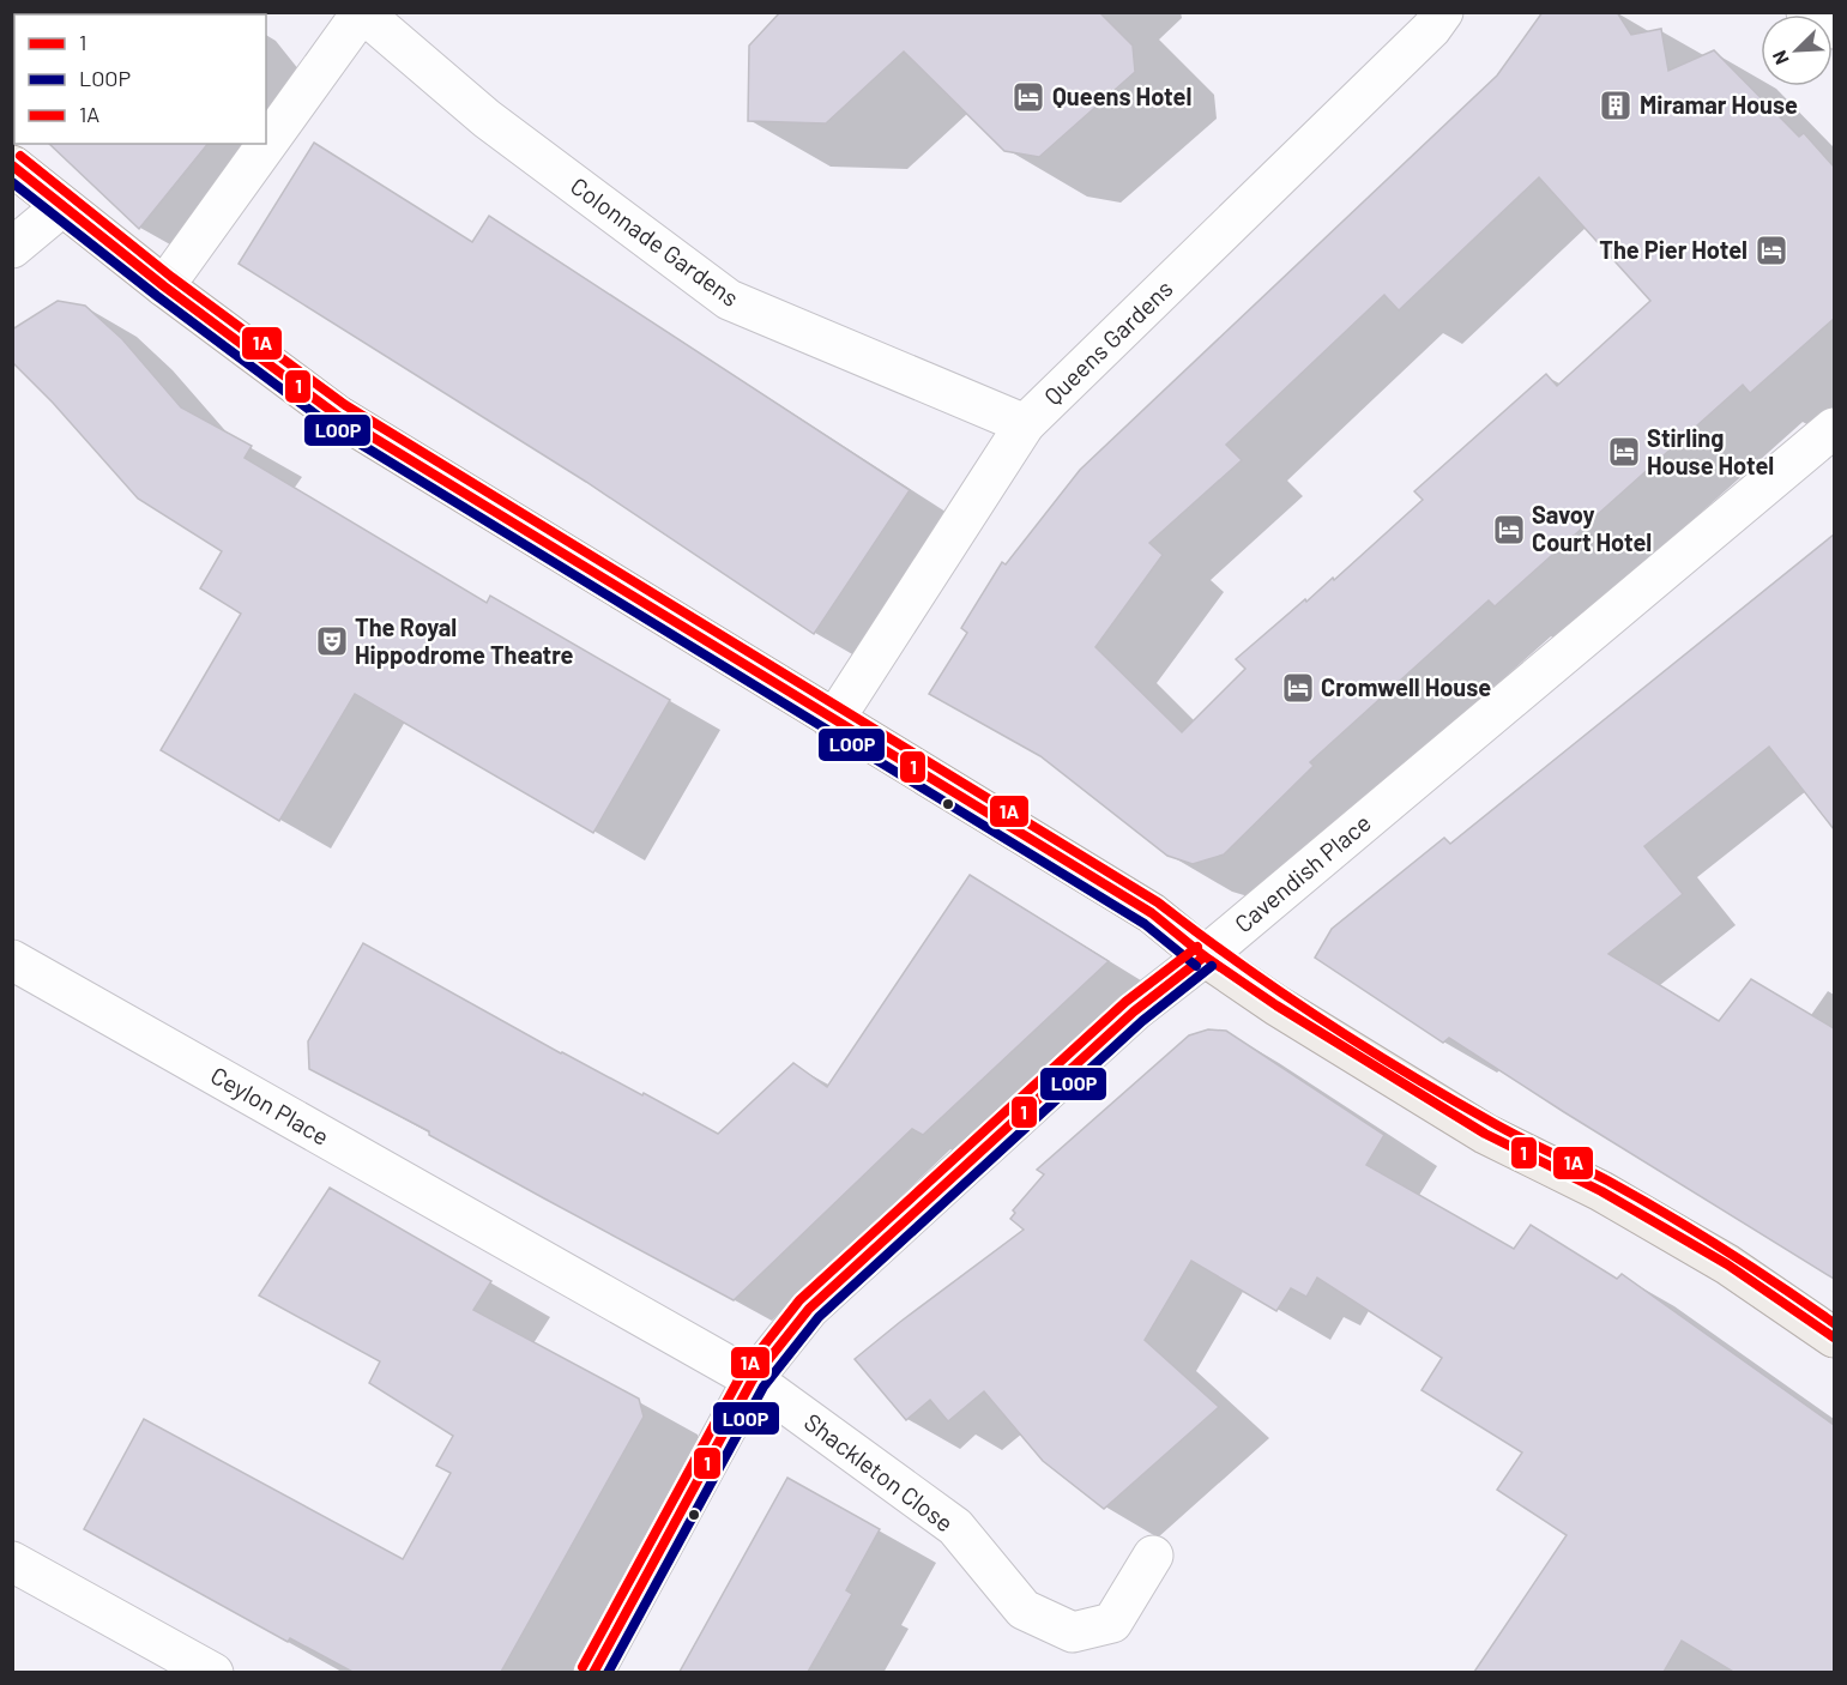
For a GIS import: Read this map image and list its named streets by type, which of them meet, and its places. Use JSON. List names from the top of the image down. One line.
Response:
{"streets":{"street":["Colonnade Gardens","Queens Gardens","Cavendish Place","Ceylon Place","Shackleton Close"]},"crossings":[["Colonnade Gardens","Queens Gardens"],["Cavendish Place","Ceylon Place"],["Cavendish Place","Shackleton Close"],["Ceylon Place","Shackleton Close"]],"places":{"hotel":["Queens Hotel","The Pier Hotel","Stirling House Hotel","Savoy Court Hotel","Cromwell House"],"building":["Miramar House"],"theatre":["The Royal Hippodrome Theatre"]},"lines":["transit line 1A","transit line 1","transit line LOOP"],"legend":["1","LOOP","1A"],"north":"bottom left"}
